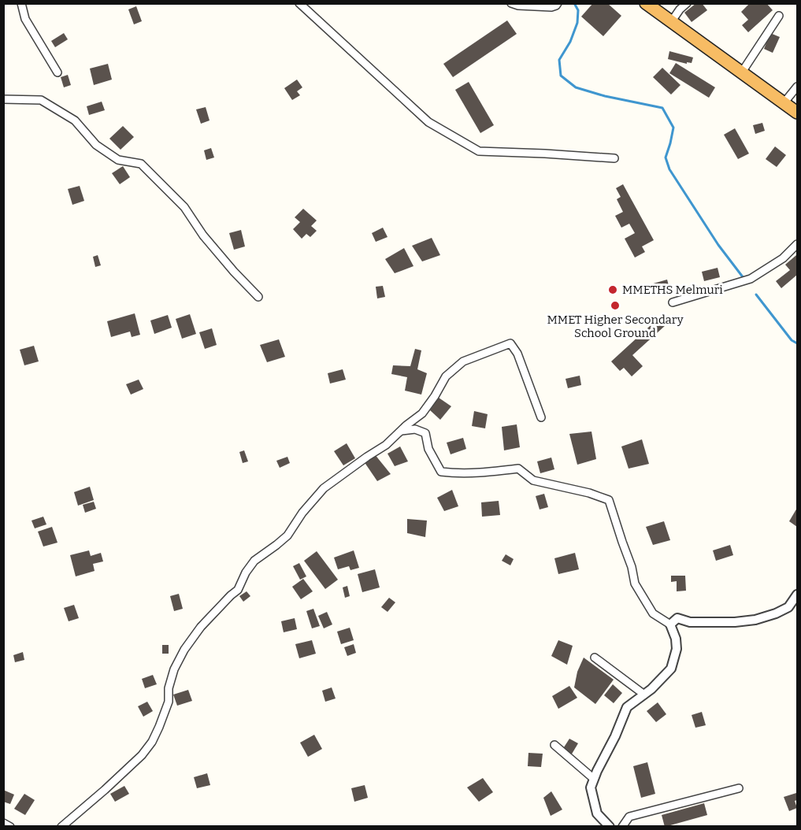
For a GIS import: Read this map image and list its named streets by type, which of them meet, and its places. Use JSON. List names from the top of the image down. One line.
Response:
{"places":["MMETHS Melmuri","MMET Higher Secondary School Ground"]}
